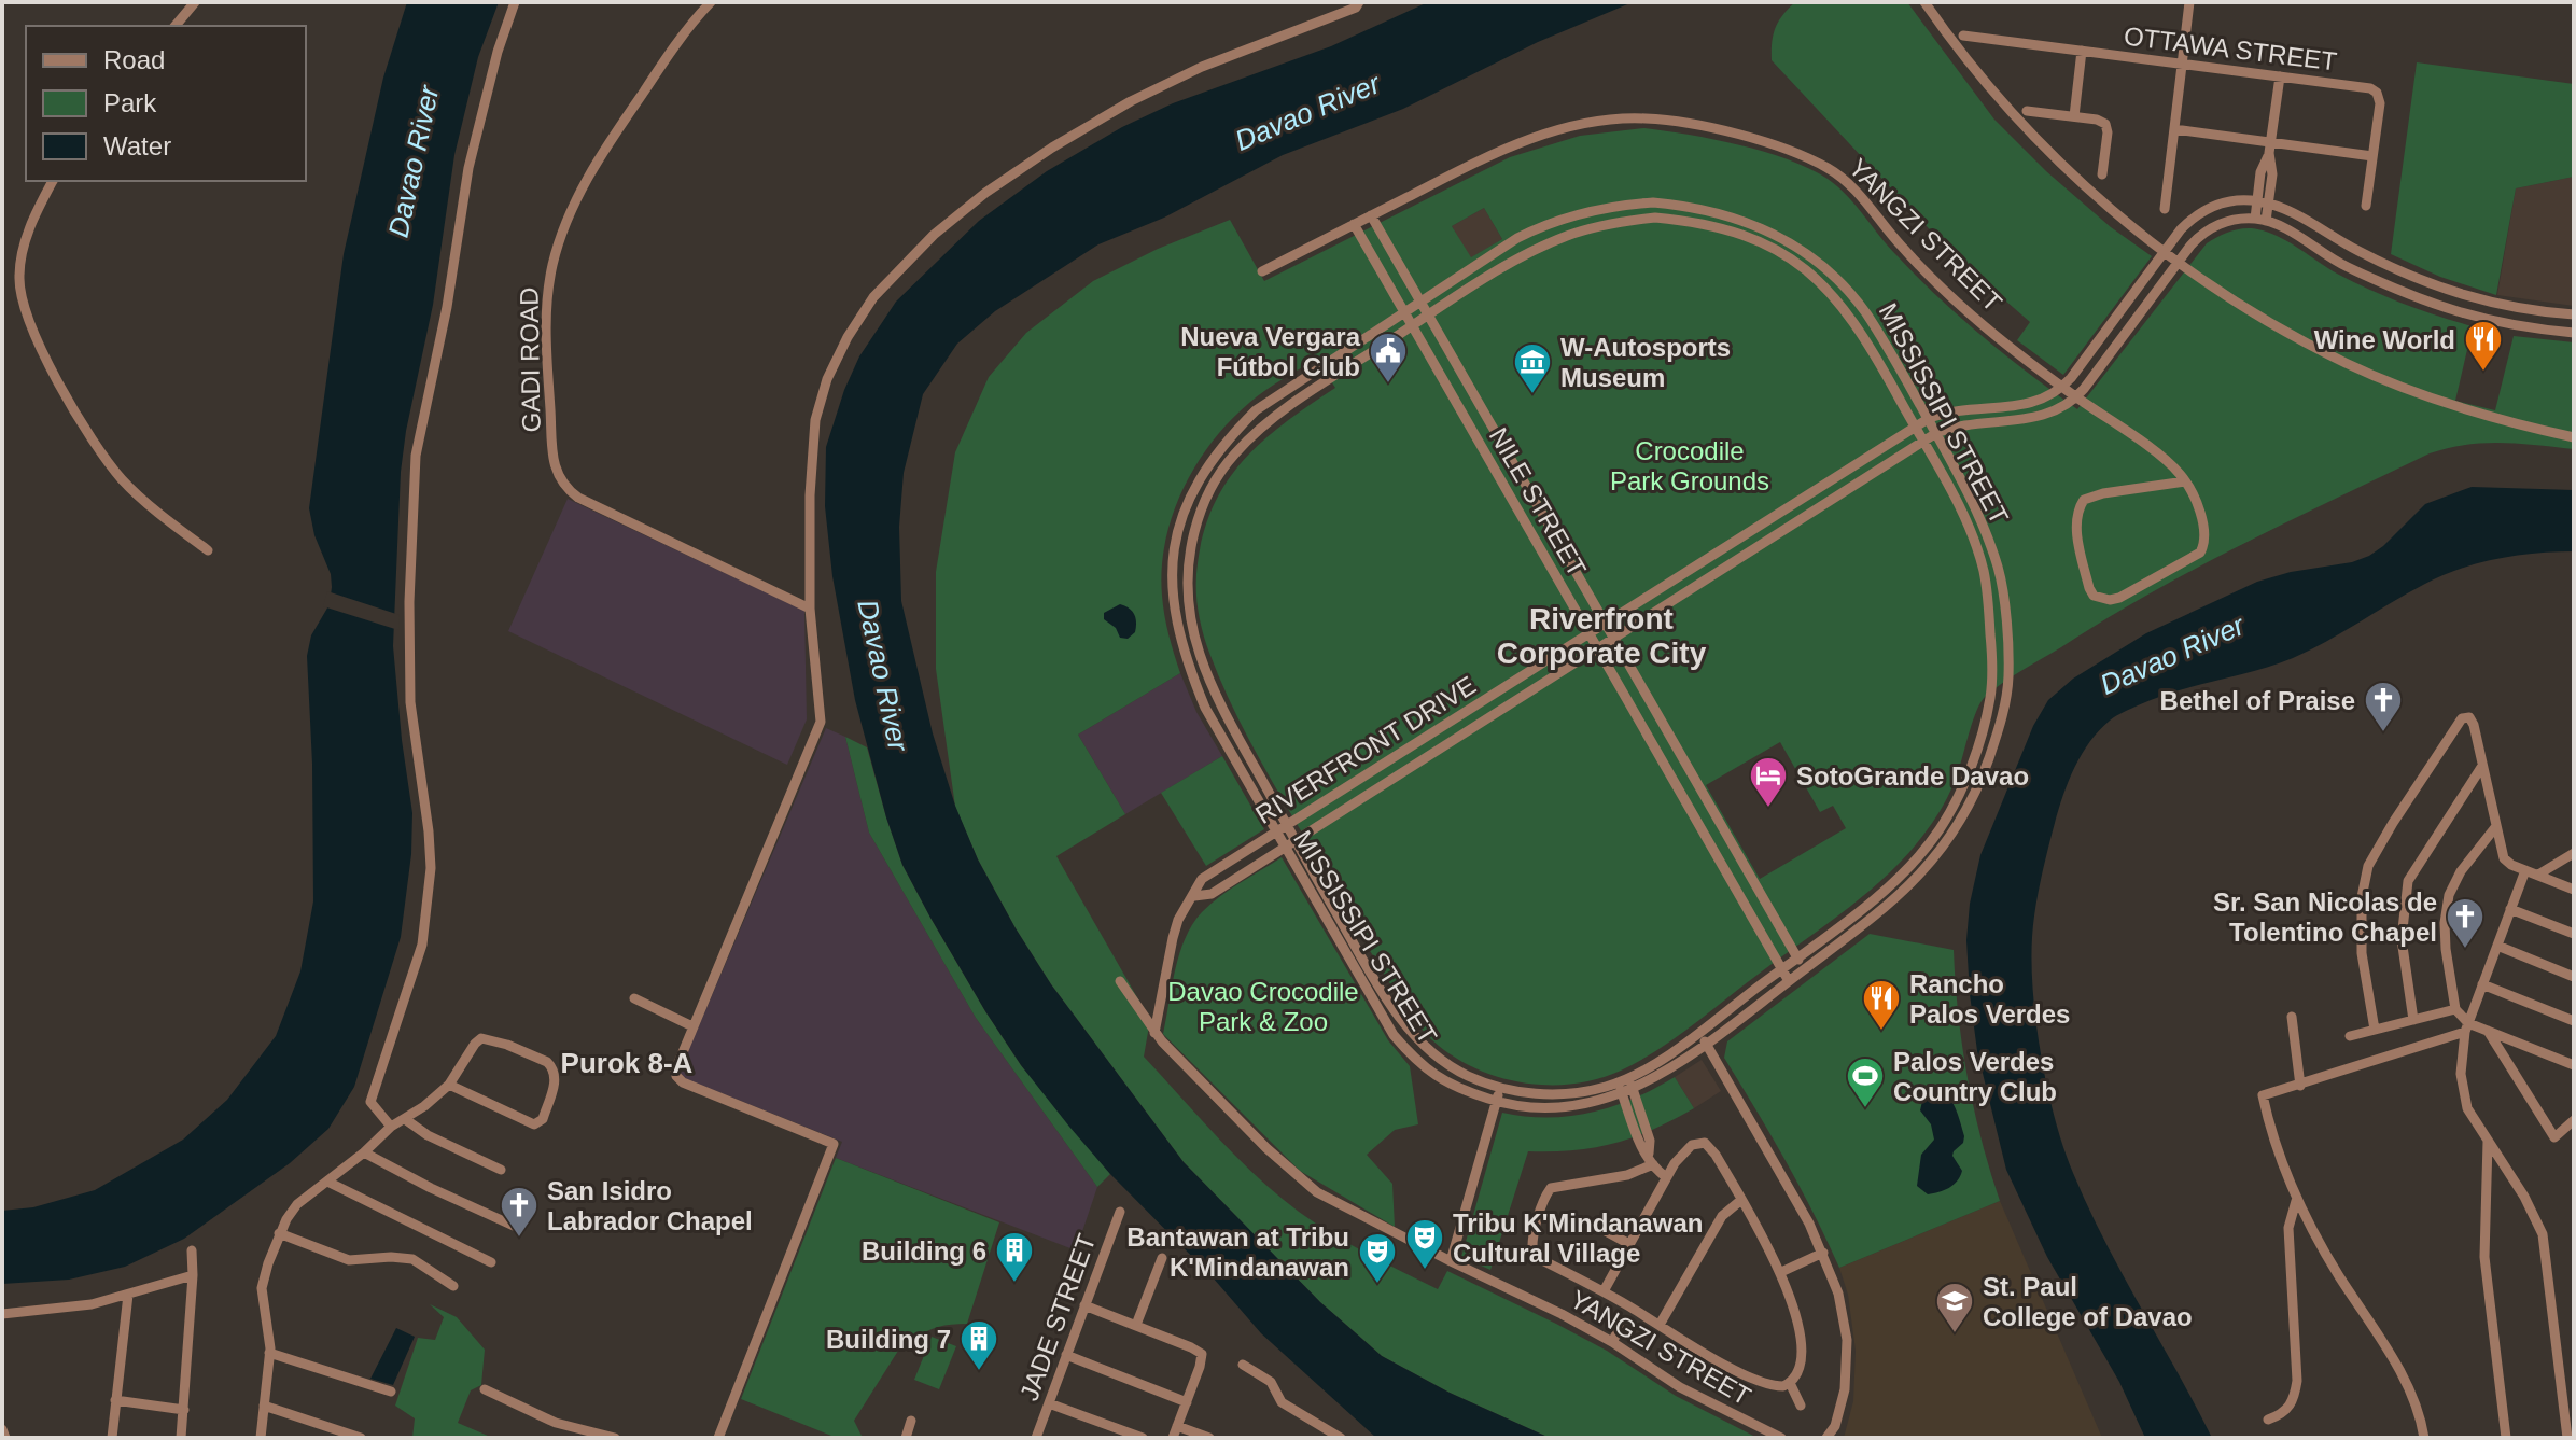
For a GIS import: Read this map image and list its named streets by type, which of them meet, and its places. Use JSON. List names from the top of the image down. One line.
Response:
{"streets":{"street":["OTTAWA STREET","YANGZI STREET","GADI ROAD","MISSISSIPI STREET","NILE STREET","RIVERFRONT DRIVE","JADE STREET"]},"crossings":[["YANGZI STREET","NILE STREET"],["YANGZI STREET","RIVERFRONT DRIVE"],["MISSISSIPI STREET","NILE STREET"],["MISSISSIPI STREET","RIVERFRONT DRIVE"],["NILE STREET","RIVERFRONT DRIVE"]],"districts":["Riverfront Corporate City","Purok 8-A"],"water":["Davao River"],"parks":["Crocodile Park Grounds","Davao Crocodile Park & Zoo"],"places":{"restaurant":["Wine World","Rancho Palos Verdes"],"public building":["Nueva Vergara Fútbol Club"],"museum":["W-Autosports Museum"],"church":["Bethel of Praise","Sr. San Nicolas de Tolentino Chapel","San Isidro Labrador Chapel"],"hotel":["SotoGrande Davao"],"sports":["Palos Verdes Country Club"],"theatre":["Tribu K'Mindanawan Cultural Village","Bantawan at Tribu K'Mindanawan"],"building":["Building 6","Building 7"],"school or university":["St. Paul College of Davao"]},"legend":["Road","Park","Water"]}
